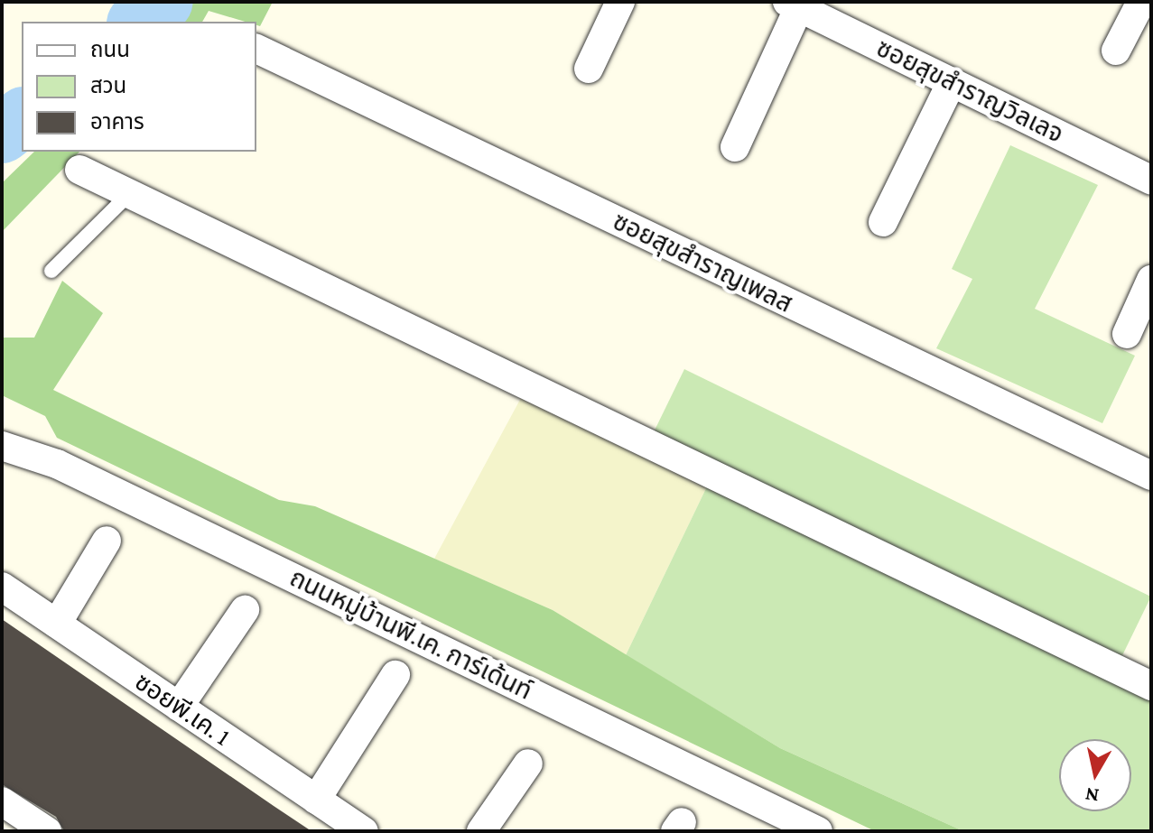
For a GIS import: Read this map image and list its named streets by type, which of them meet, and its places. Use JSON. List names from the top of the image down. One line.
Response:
{"streets":{"street":["ซอยสุขสำราญวิลเลจ","ซอยสุขสำราญเพลส","ถนนหมู่บ้านพี.เค. การ์เด้นท์","ซอยพี.เค. 1"]},"legend":["ถนน","สวน","อาคาร"],"north":"bottom"}
